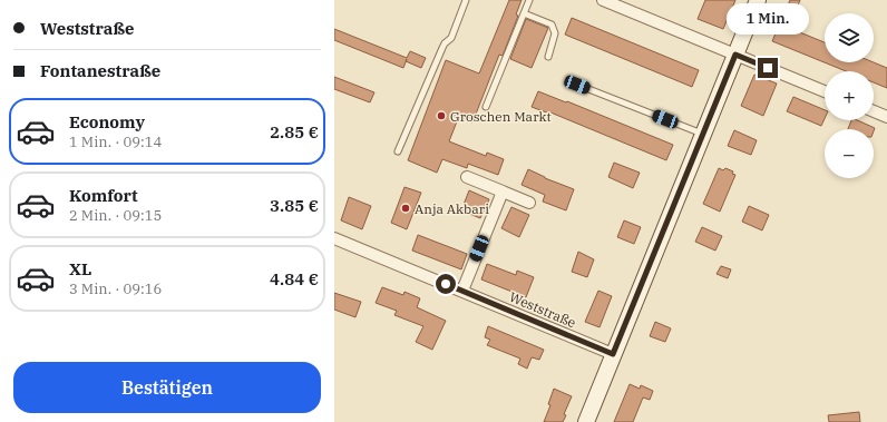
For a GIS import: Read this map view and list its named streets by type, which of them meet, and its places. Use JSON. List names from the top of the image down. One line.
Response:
{"streets":{"street":["Weststraße"]},"places":["Groschen Markt","Anja Akbari"],"page":{"banner":["Weststraße","Fontanestraße"],"bubble":"1 Min.","map_buttons":["+","−"],"list":[{"name":"Economy","note":"1 Min. · 09:14","value":"2.85 €"},{"name":"Komfort","note":"2 Min. · 09:15","value":"3.85 €"},{"name":"XL","note":"3 Min. · 09:16","value":"4.84 €"}],"buttons":"Bestätigen"}}
